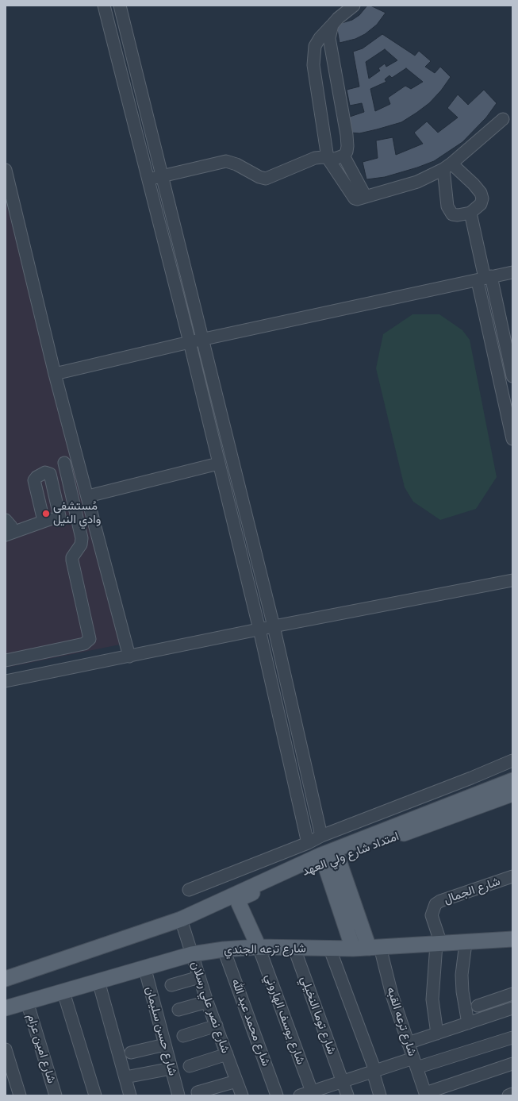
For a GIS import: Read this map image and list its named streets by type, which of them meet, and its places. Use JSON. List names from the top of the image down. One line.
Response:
{"streets":{"main road":["امتداد شارع ولي العهد","شارع ترعه الجندي","شارع ترعه القبه"],"street":["شارع الجمال","شارع نصر علي رسلان","شارع توما النخيلي","شارع يوسف الهاروني","شارع محمد عبد الله","شارع حسن سليمان","شارع امين عزام"]},"crossings":[["امتداد شارع ولي العهد","شارع ترعه القبه"],["شارع الجمال","شارع ترعه الجندي"],["شارع ترعه الجندي","شارع نصر علي رسلان"],["شارع ترعه الجندي","شارع توما النخيلي"],["شارع ترعه الجندي","شارع يوسف الهاروني"],["شارع ترعه الجندي","شارع ترعه القبه"],["شارع ترعه الجندي","شارع محمد عبد الله"],["شارع ترعه الجندي","شارع حسن سليمان"],["شارع ترعه الجندي","شارع امين عزام"]],"places":["مُستشفى وادي النيل"]}
